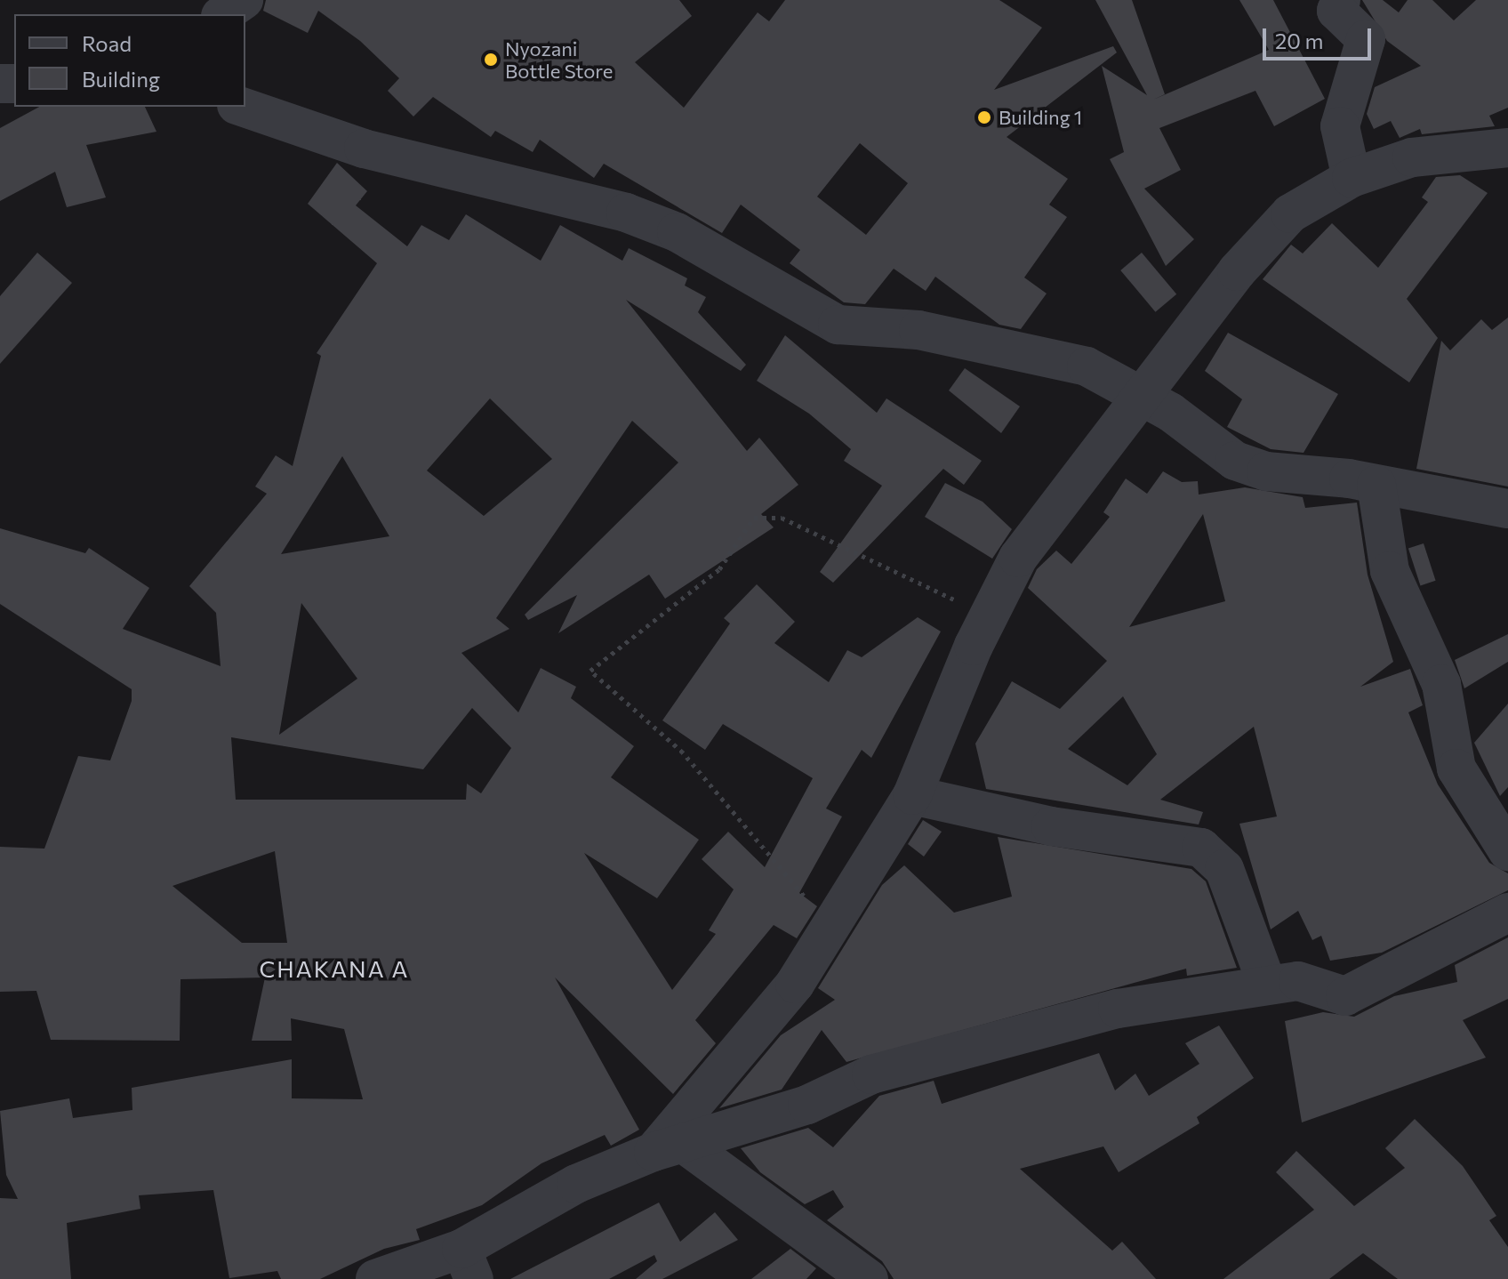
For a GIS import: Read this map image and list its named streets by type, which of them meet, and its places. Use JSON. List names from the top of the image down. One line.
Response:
{"districts":["CHAKANA A"],"places":["Nyozani Bottle Store","Building 1"],"legend":["Road","Building"],"scale_bar":"20 m"}
